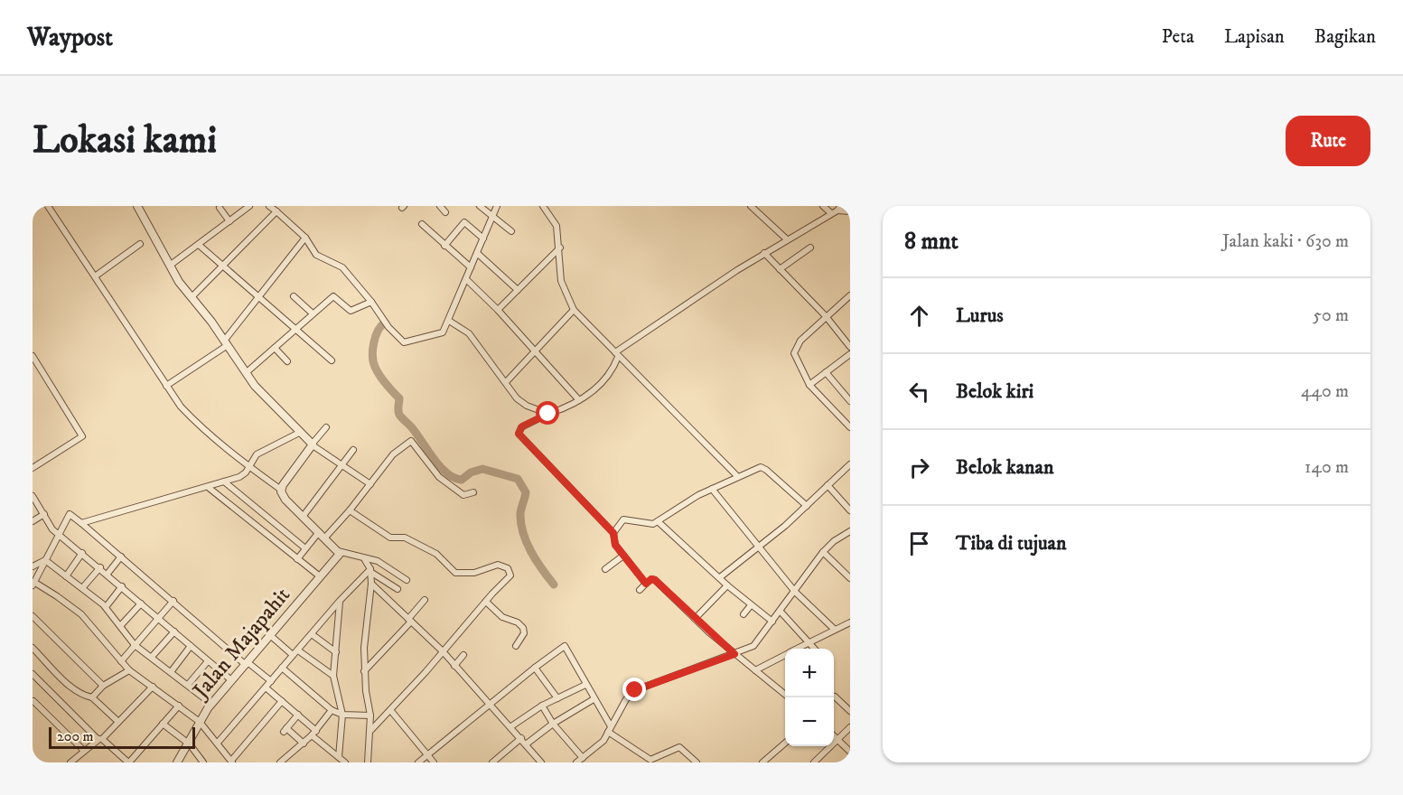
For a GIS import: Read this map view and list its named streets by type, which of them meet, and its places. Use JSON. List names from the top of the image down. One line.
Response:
{"streets":{"street":["Jalan Majapahit"]},"scale_bar":"200 m","page":{"header":"Waypost","nav":["Peta","Lapisan","Bagikan"],"buttons":"Rute","title":"Lokasi kami","heading":["8 mnt","Jalan kaki · 630 m"],"list":[["Lurus","50 m"],["Belok kiri","440 m"],["Belok kanan","140 m"],"Tiba di tujuan"],"map_buttons":["+","−"],"scale":"200 m"}}
